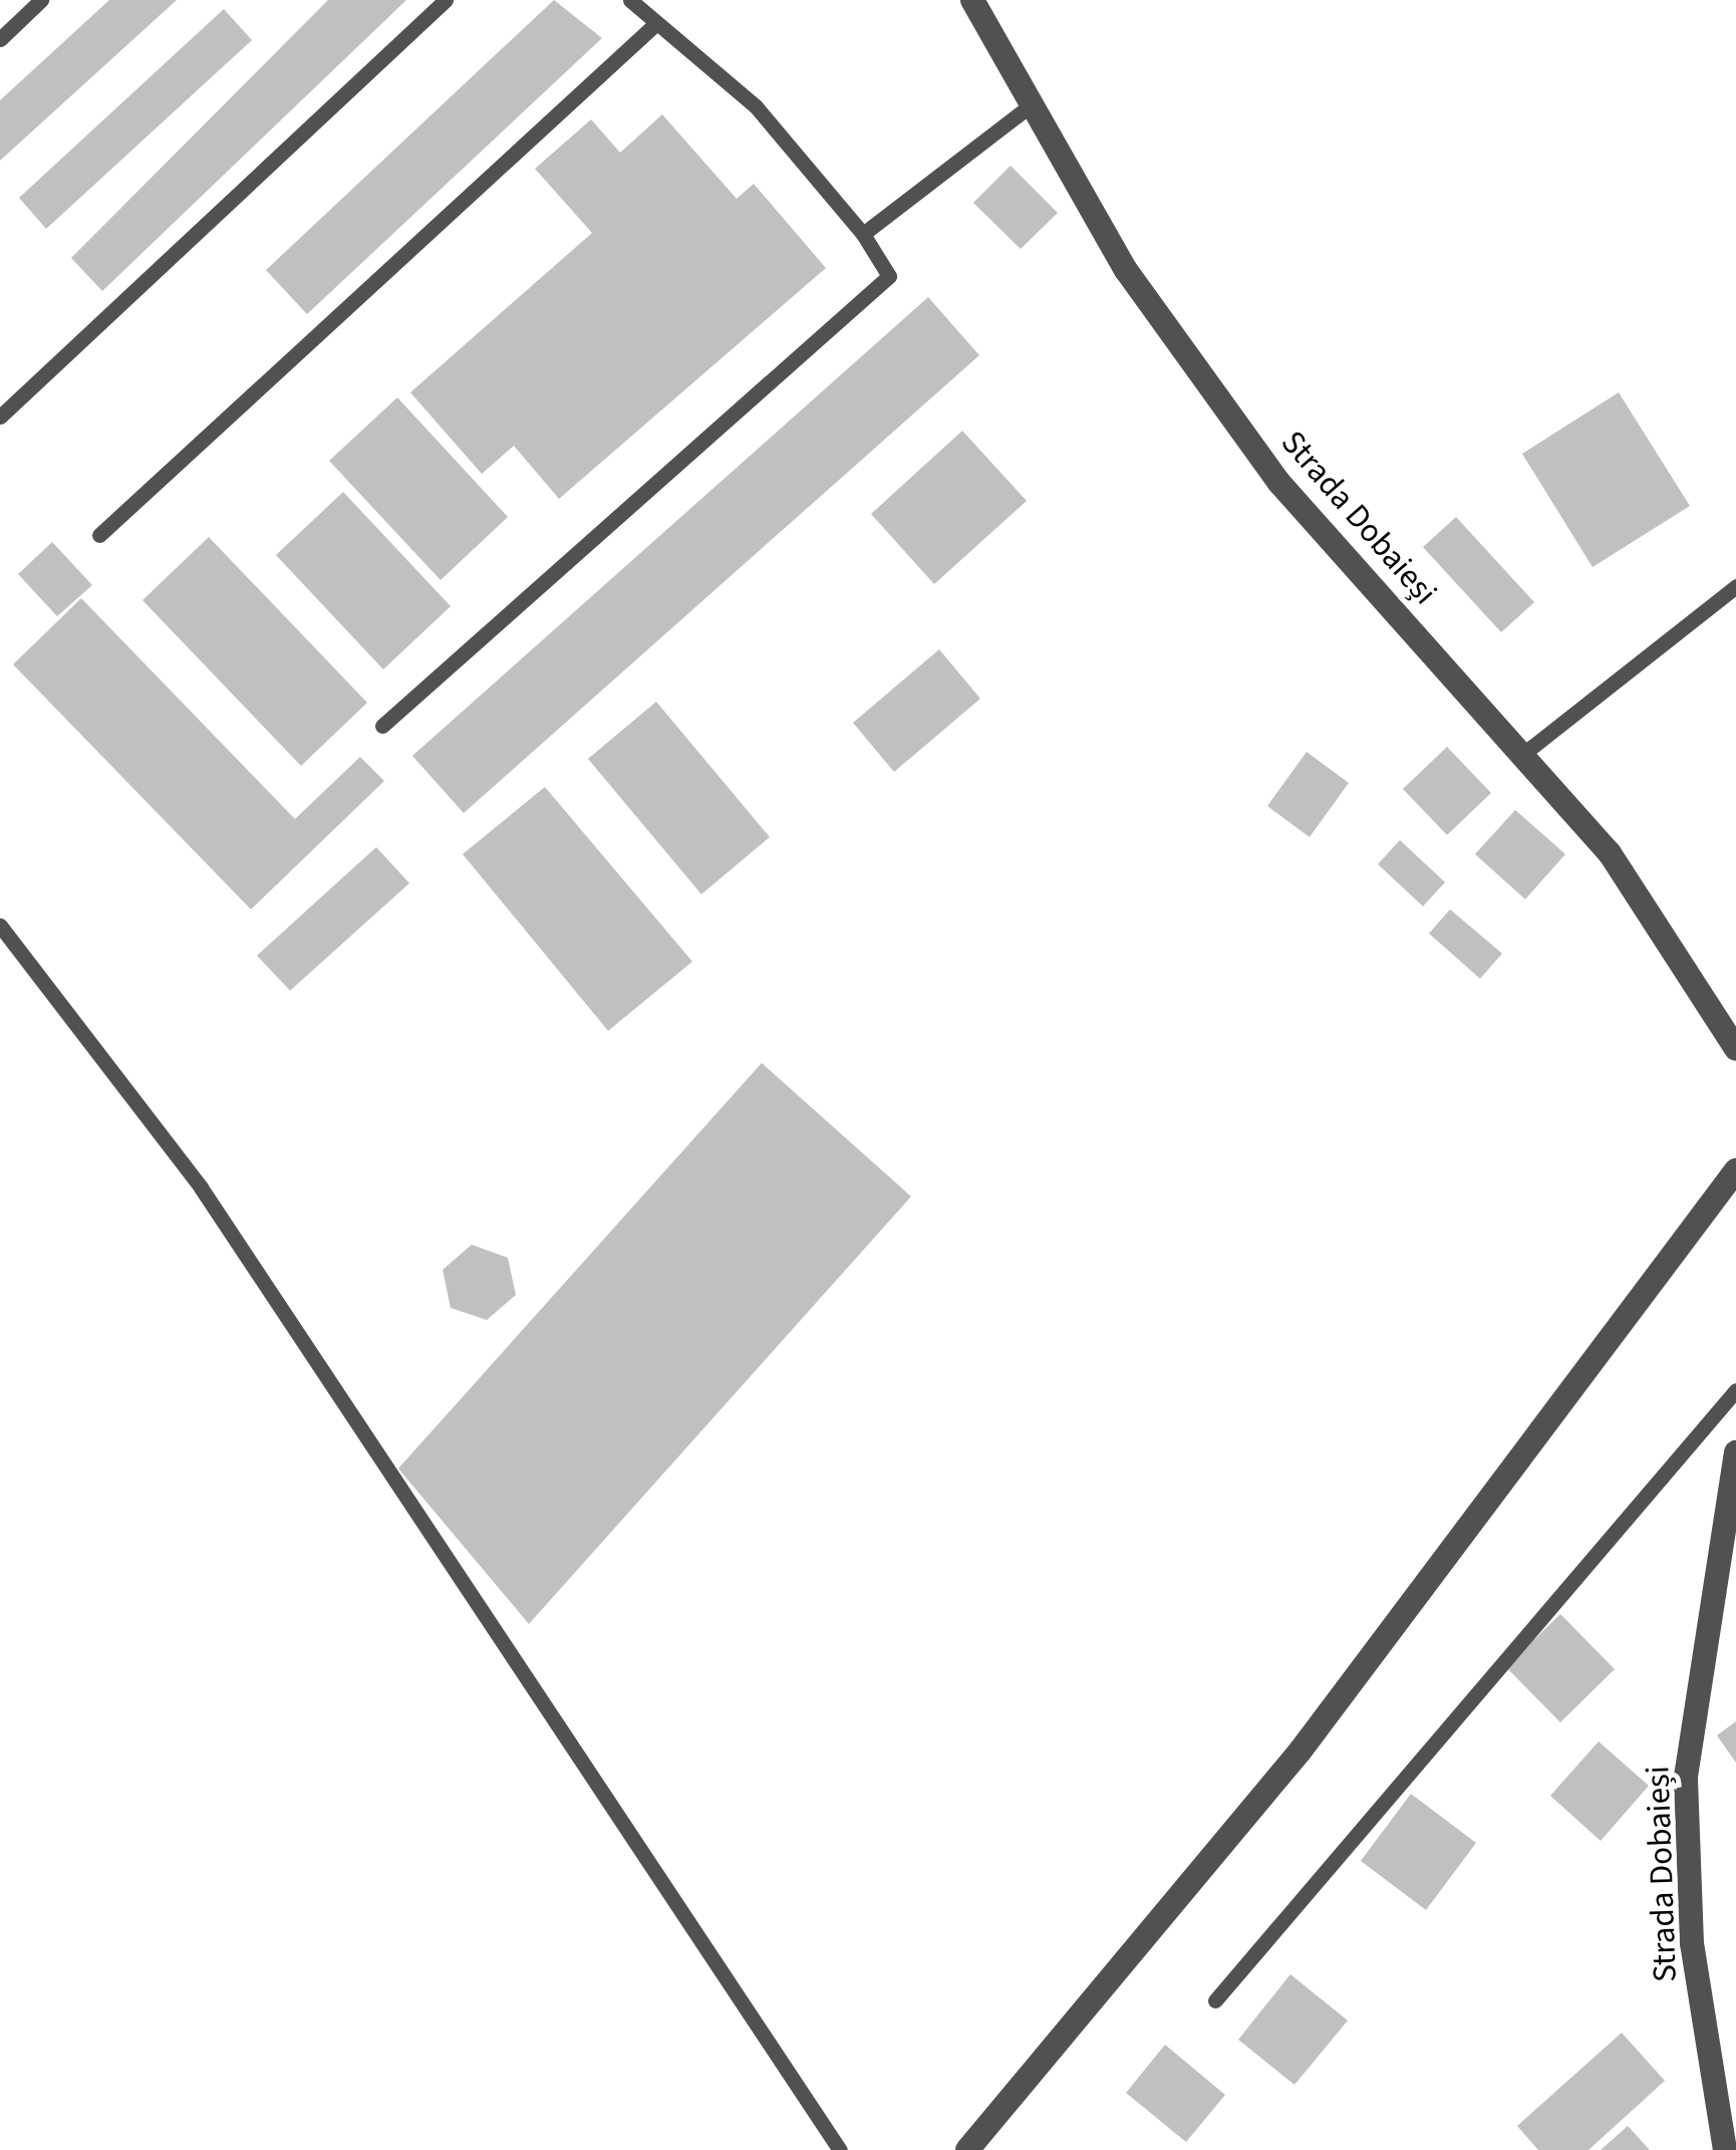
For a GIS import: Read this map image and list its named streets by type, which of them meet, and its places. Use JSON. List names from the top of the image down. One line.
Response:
{"streets":{"street":["Strada Dobaieși"]}}
